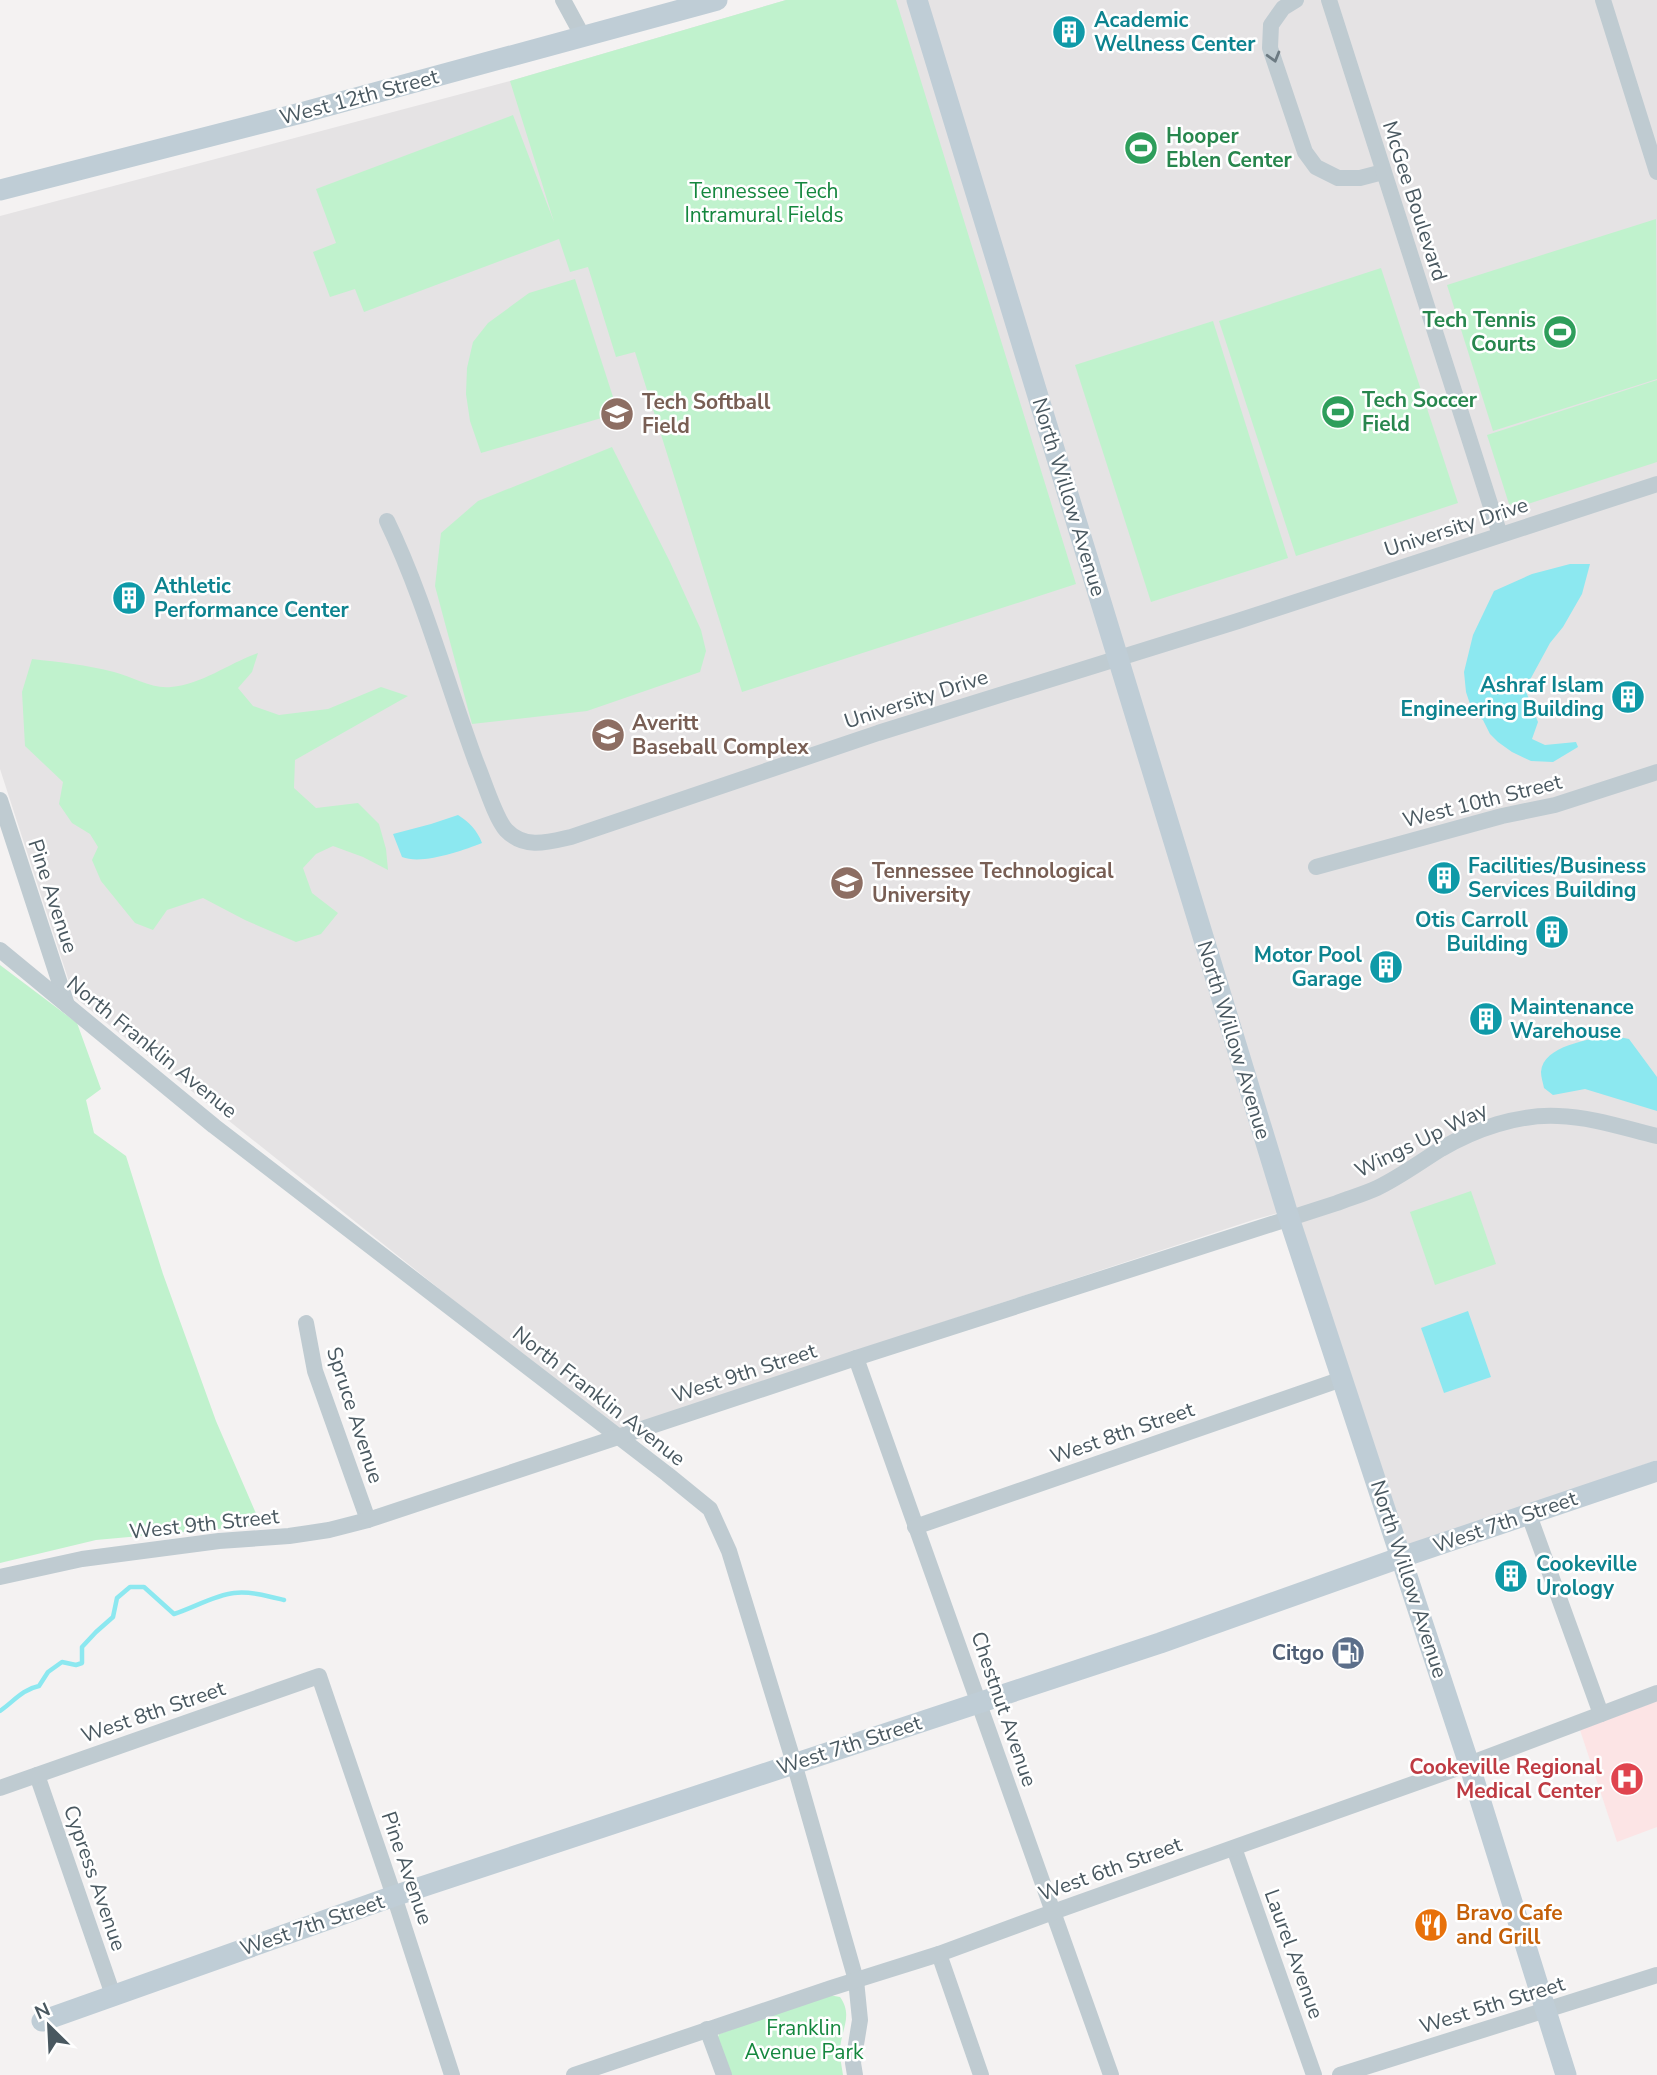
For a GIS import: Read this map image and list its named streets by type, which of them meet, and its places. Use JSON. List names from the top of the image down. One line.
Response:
{"streets":{"main road":["West 12th Street","North Willow Avenue","West 7th Street"],"street":["McGee Boulevard","University Drive","West 10th Street","Pine Avenue","North Franklin Avenue","Wings Up Way","West 9th Street","Spruce Avenue","West 8th Street","Chestnut Avenue","West 6th Street","Cypress Avenue","Laurel Avenue","West 5th Street"]},"crossings":[["McGee Boulevard","University Drive"],["North Willow Avenue","University Drive"],["North Willow Avenue","Wings Up Way"],["North Willow Avenue","West 9th Street"],["North Willow Avenue","West 8th Street"],["North Willow Avenue","West 7th Street"],["North Willow Avenue","West 6th Street"],["North Willow Avenue","West 5th Street"],["Pine Avenue","North Franklin Avenue"],["Pine Avenue","West 8th Street"],["Pine Avenue","West 7th Street"],["North Franklin Avenue","West 9th Street"],["North Franklin Avenue","West 7th Street"],["North Franklin Avenue","West 6th Street"],["Wings Up Way","West 9th Street"],["West 9th Street","Spruce Avenue"],["West 9th Street","Chestnut Avenue"],["West 8th Street","Chestnut Avenue"],["West 8th Street","Cypress Avenue"],["West 7th Street","Chestnut Avenue"],["West 7th Street","Cypress Avenue"],["Chestnut Avenue","West 6th Street"],["West 6th Street","Laurel Avenue"]],"parks":["Tennessee Tech Intramural Fields","Franklin Avenue Park"],"places":{"building":["Academic Wellness Center","Athletic Performance Center","Ashraf Islam Engineering Building","Facilities/Business Services Building","Otis Carroll Building","Motor Pool Garage","Maintenance Warehouse","Cookeville Urology"],"sports":["Hooper Eblen Center","Tech Tennis Courts","Tech Soccer Field"],"school or university":["Tech Softball Field","Averitt Baseball Complex","Tennessee Technological University"],"fuel station":["Citgo"],"hospital":["Cookeville Regional Medical Center"],"restaurant":["Bravo Cafe and Grill"]},"north":"top left"}
